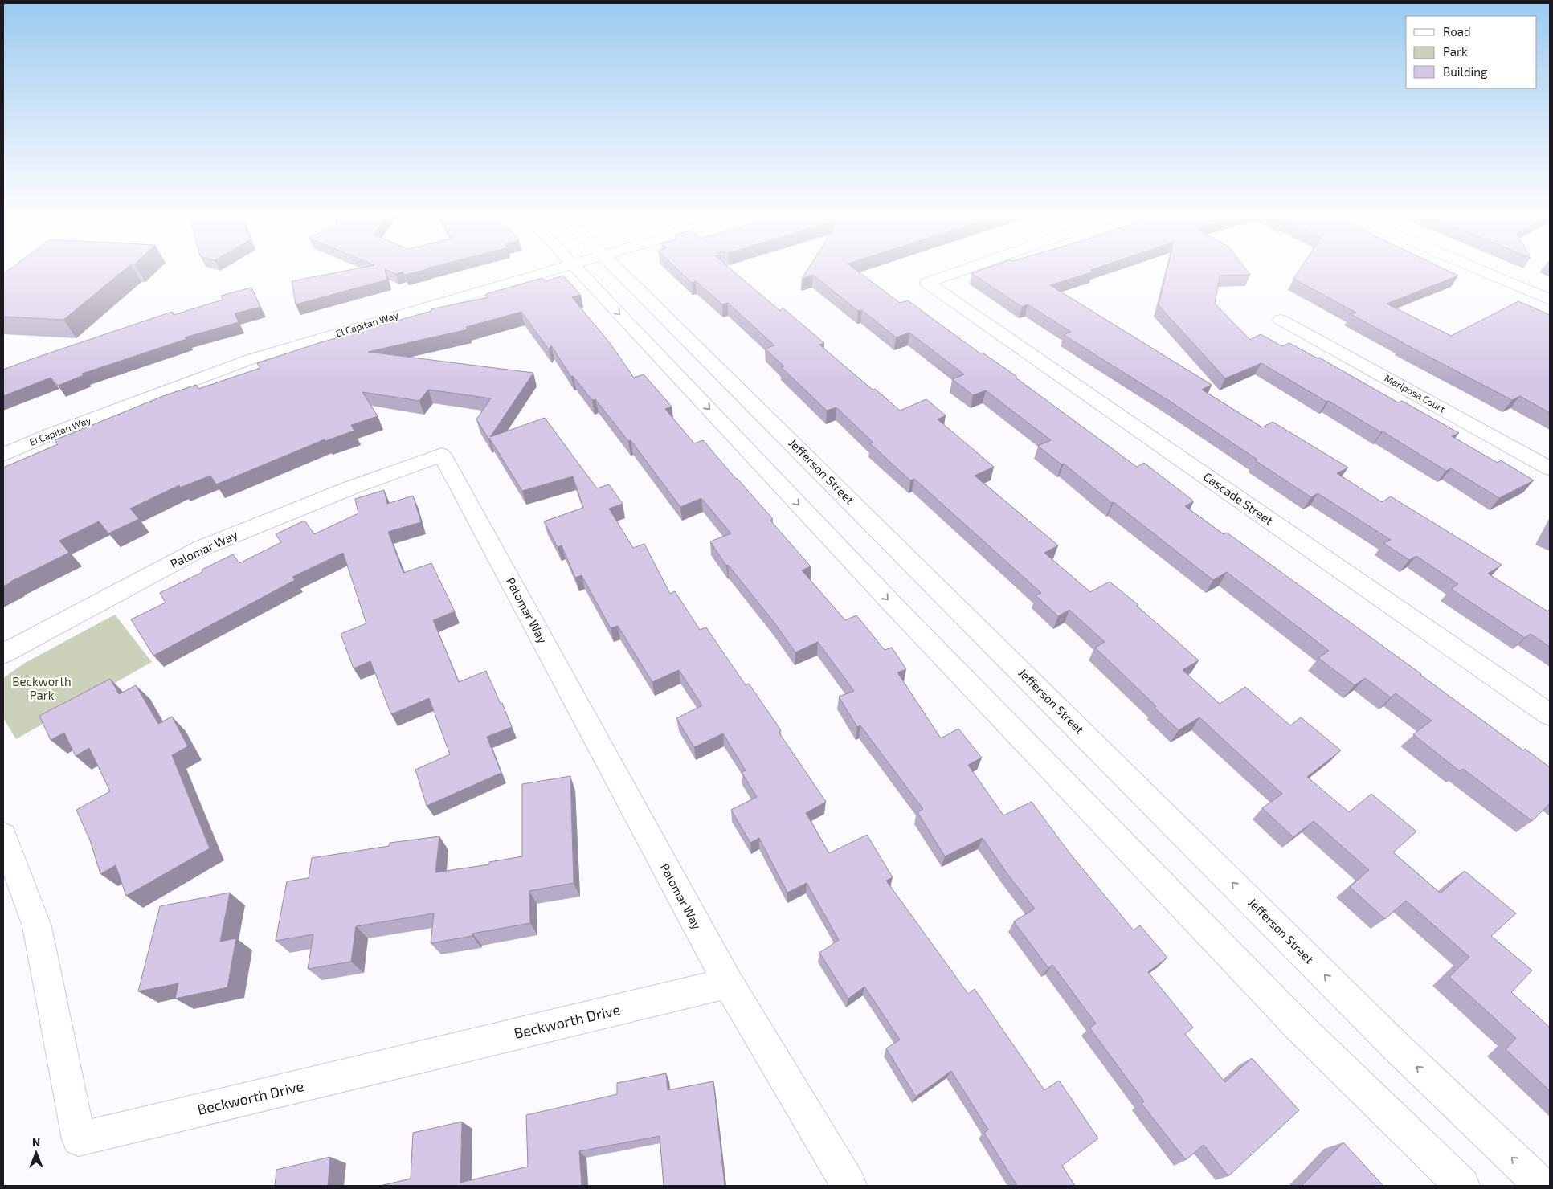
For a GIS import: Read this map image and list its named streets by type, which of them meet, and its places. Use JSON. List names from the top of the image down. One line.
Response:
{"streets":{"street":["El Capitan Way","Mariposa Court","Jefferson Street","Cascade Street","Palomar Way","Beckworth Drive"]},"crossings":[["Palomar Way","Beckworth Drive"]],"parks":["Beckworth Park"],"legend":["Road","Park","Building"],"north":"top"}
